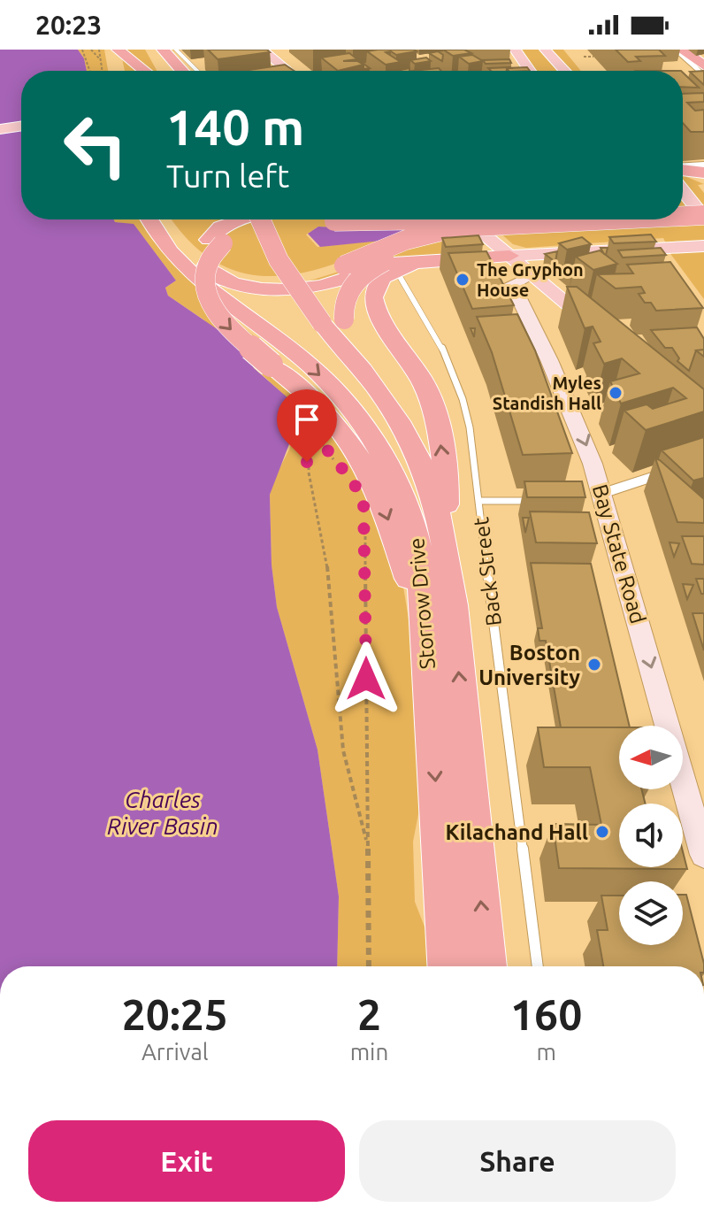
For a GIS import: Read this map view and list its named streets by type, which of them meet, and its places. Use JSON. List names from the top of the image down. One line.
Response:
{"streets":{"highway":["Storrow Drive"],"street":["Bay State Road"],"lane":["Back Street"]},"one_way":["Bay State Road"],"water":["Charles River Basin"],"places":["The Gryphon House","Myles Standish Hall","Boston University","Kilachand Hall"],"north":"left","page":{"status":"20:23","turn":["140 m","Turn left"],"eta":["20:25","Arrival","2","min","160","m"],"buttons":["Exit","Share"]}}
